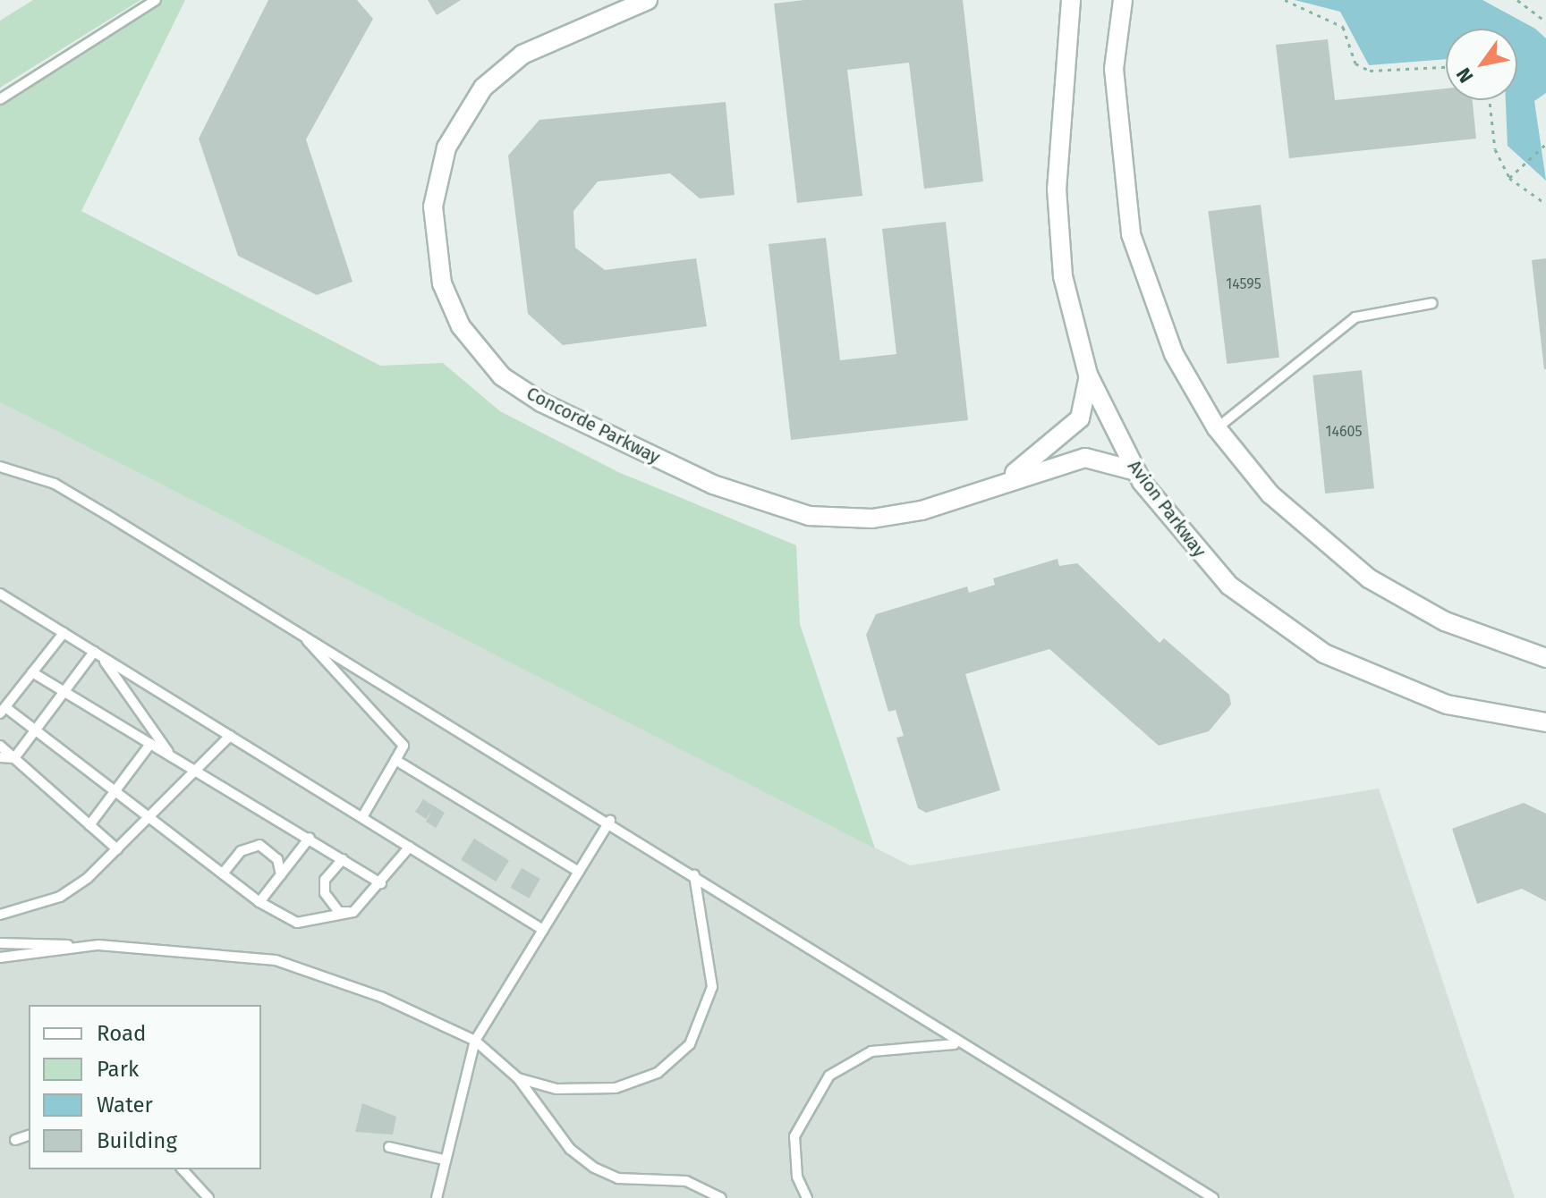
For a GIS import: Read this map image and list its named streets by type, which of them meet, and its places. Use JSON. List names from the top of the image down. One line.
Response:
{"streets":{"street":["Concorde Parkway","Avion Parkway"]},"crossings":[["Concorde Parkway","Avion Parkway"]],"house_numbers":["14595","14605"],"legend":["Road","Park","Water","Building"],"north":"bottom left"}
